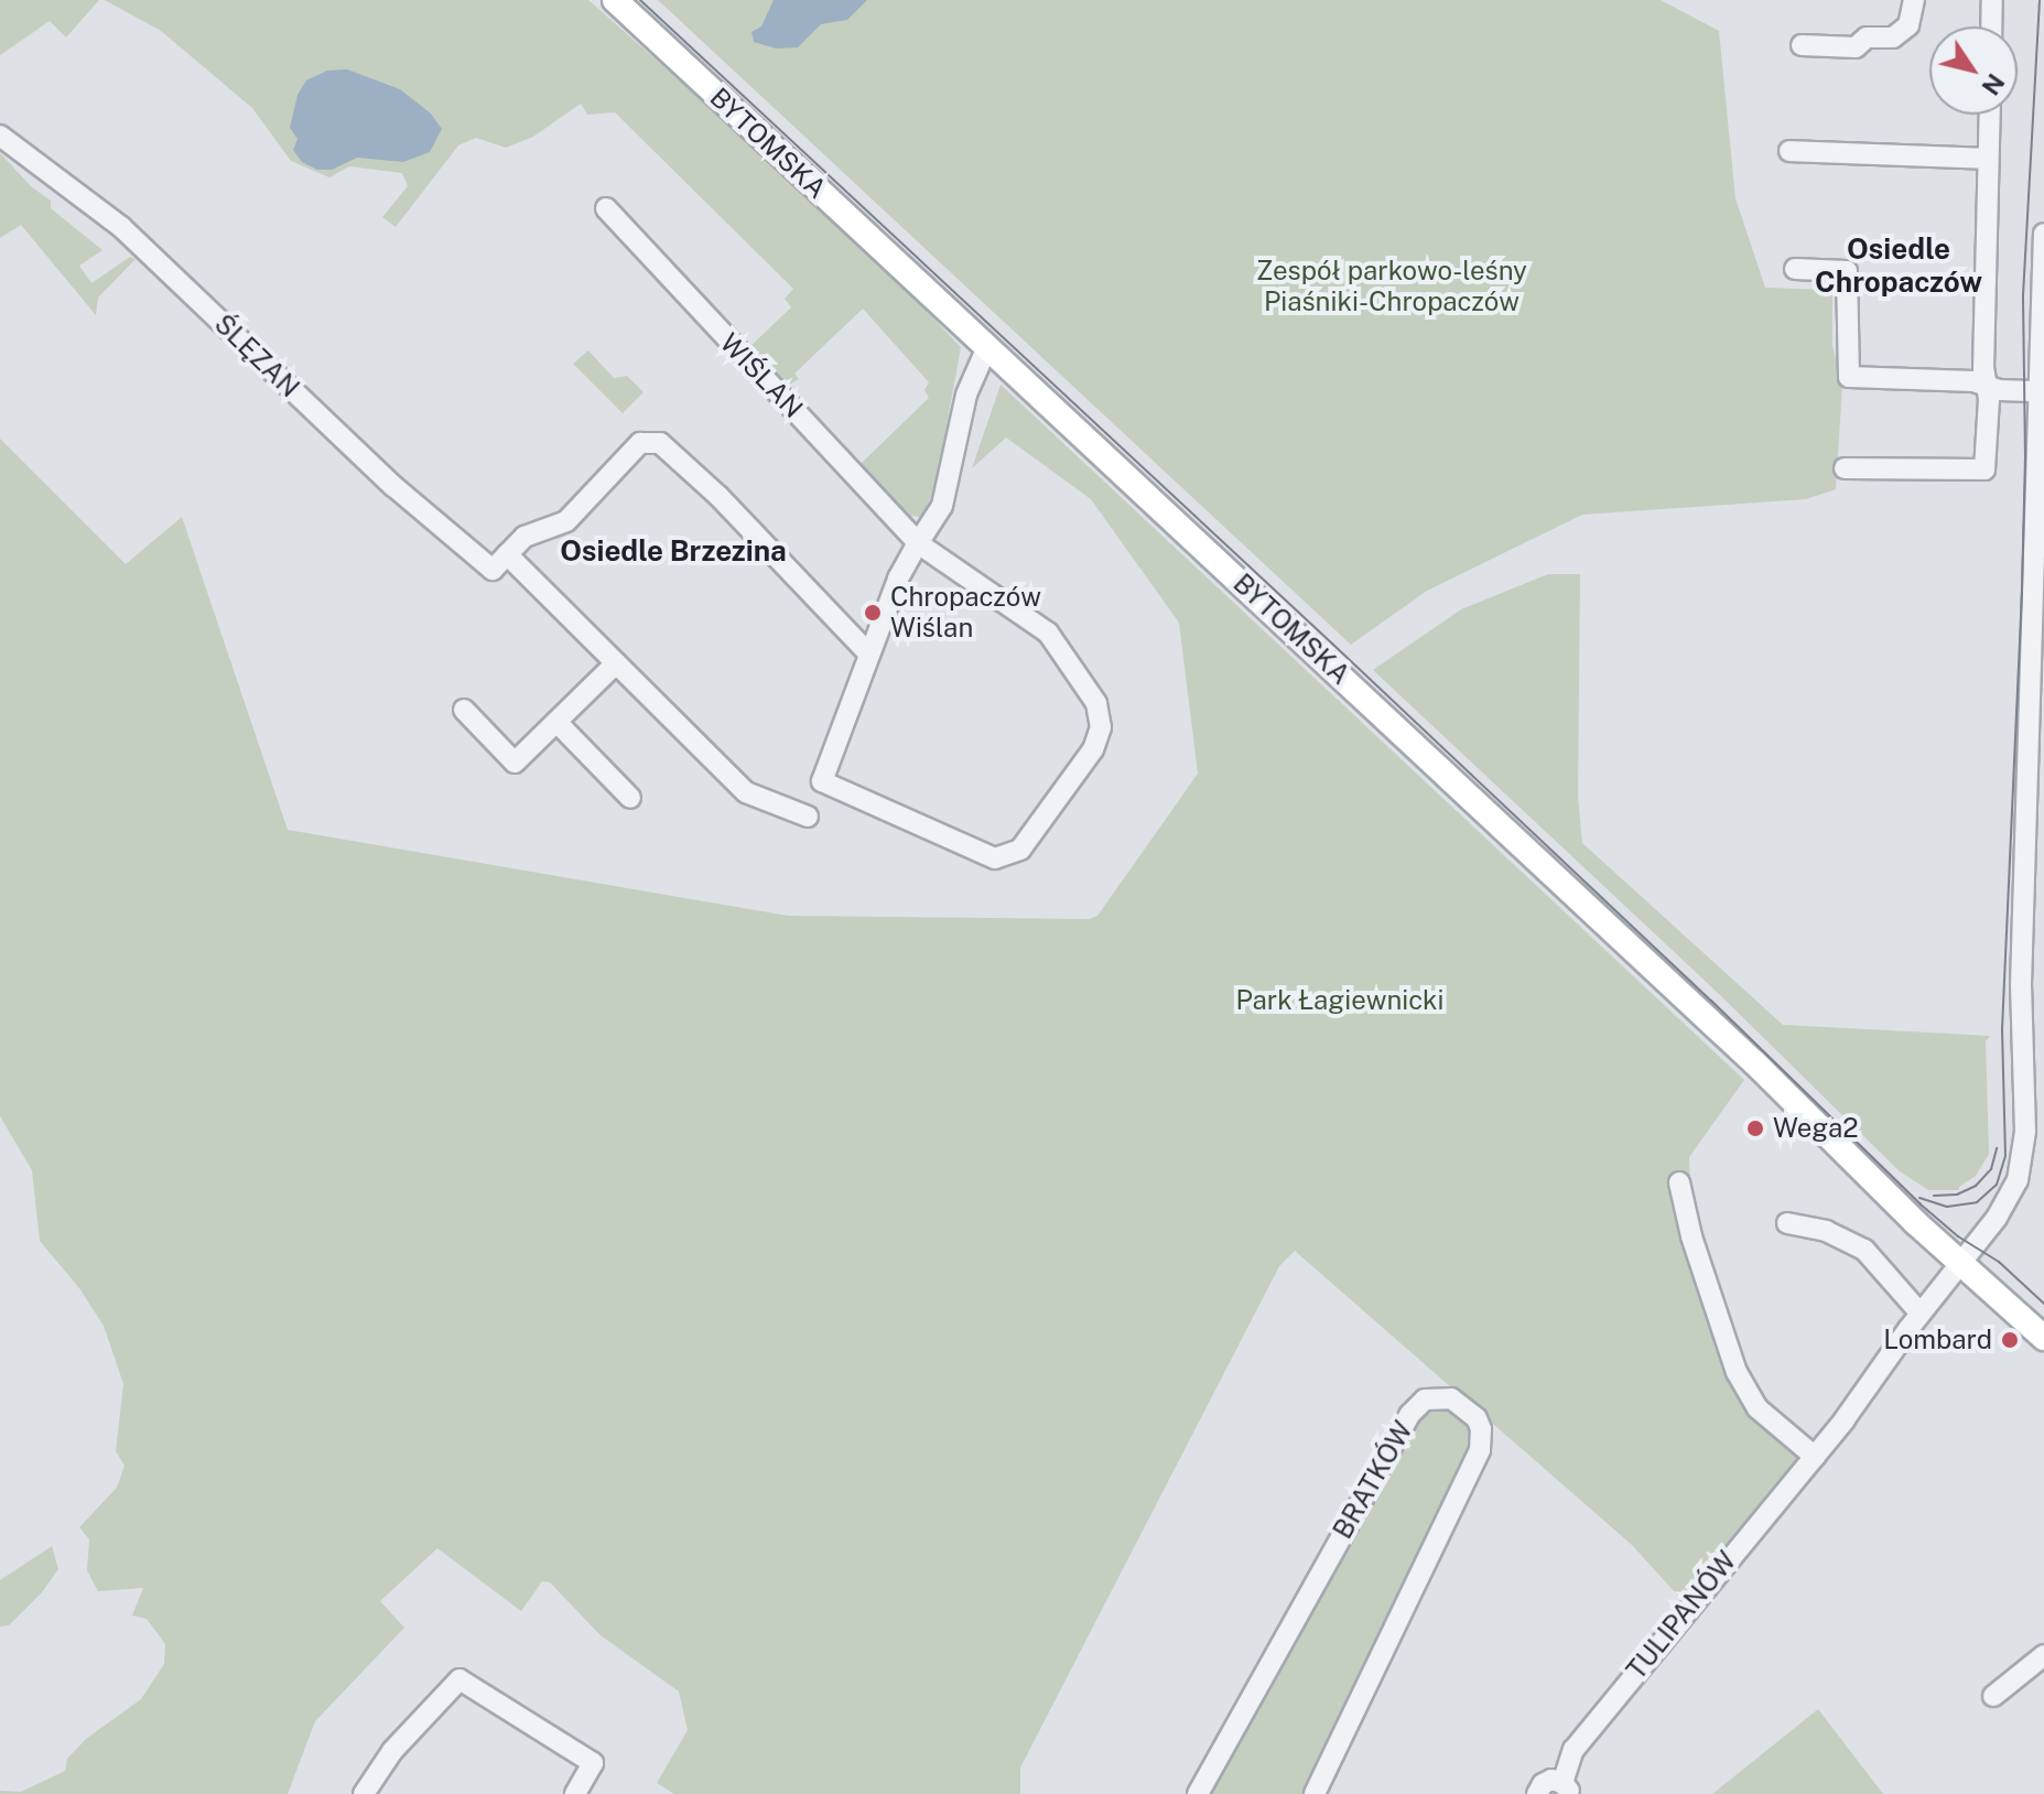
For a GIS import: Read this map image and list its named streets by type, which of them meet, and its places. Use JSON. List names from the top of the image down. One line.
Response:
{"streets":{"main road":["BYTOMSKA"],"street":["ŚLĘZAN","WIŚLAN","BRATKÓW","TULIPANÓW"]},"crossings":[["BYTOMSKA","TULIPANÓW"]],"districts":["Osiedle Chropaczów","Osiedle Brzezina"],"parks":["Zespół parkowo-leśny Piaśniki-Chropaczów","Park Łagiewnicki"],"places":["Chropaczów Wiślan","Wega2","Lombard"],"north":"bottom right"}
